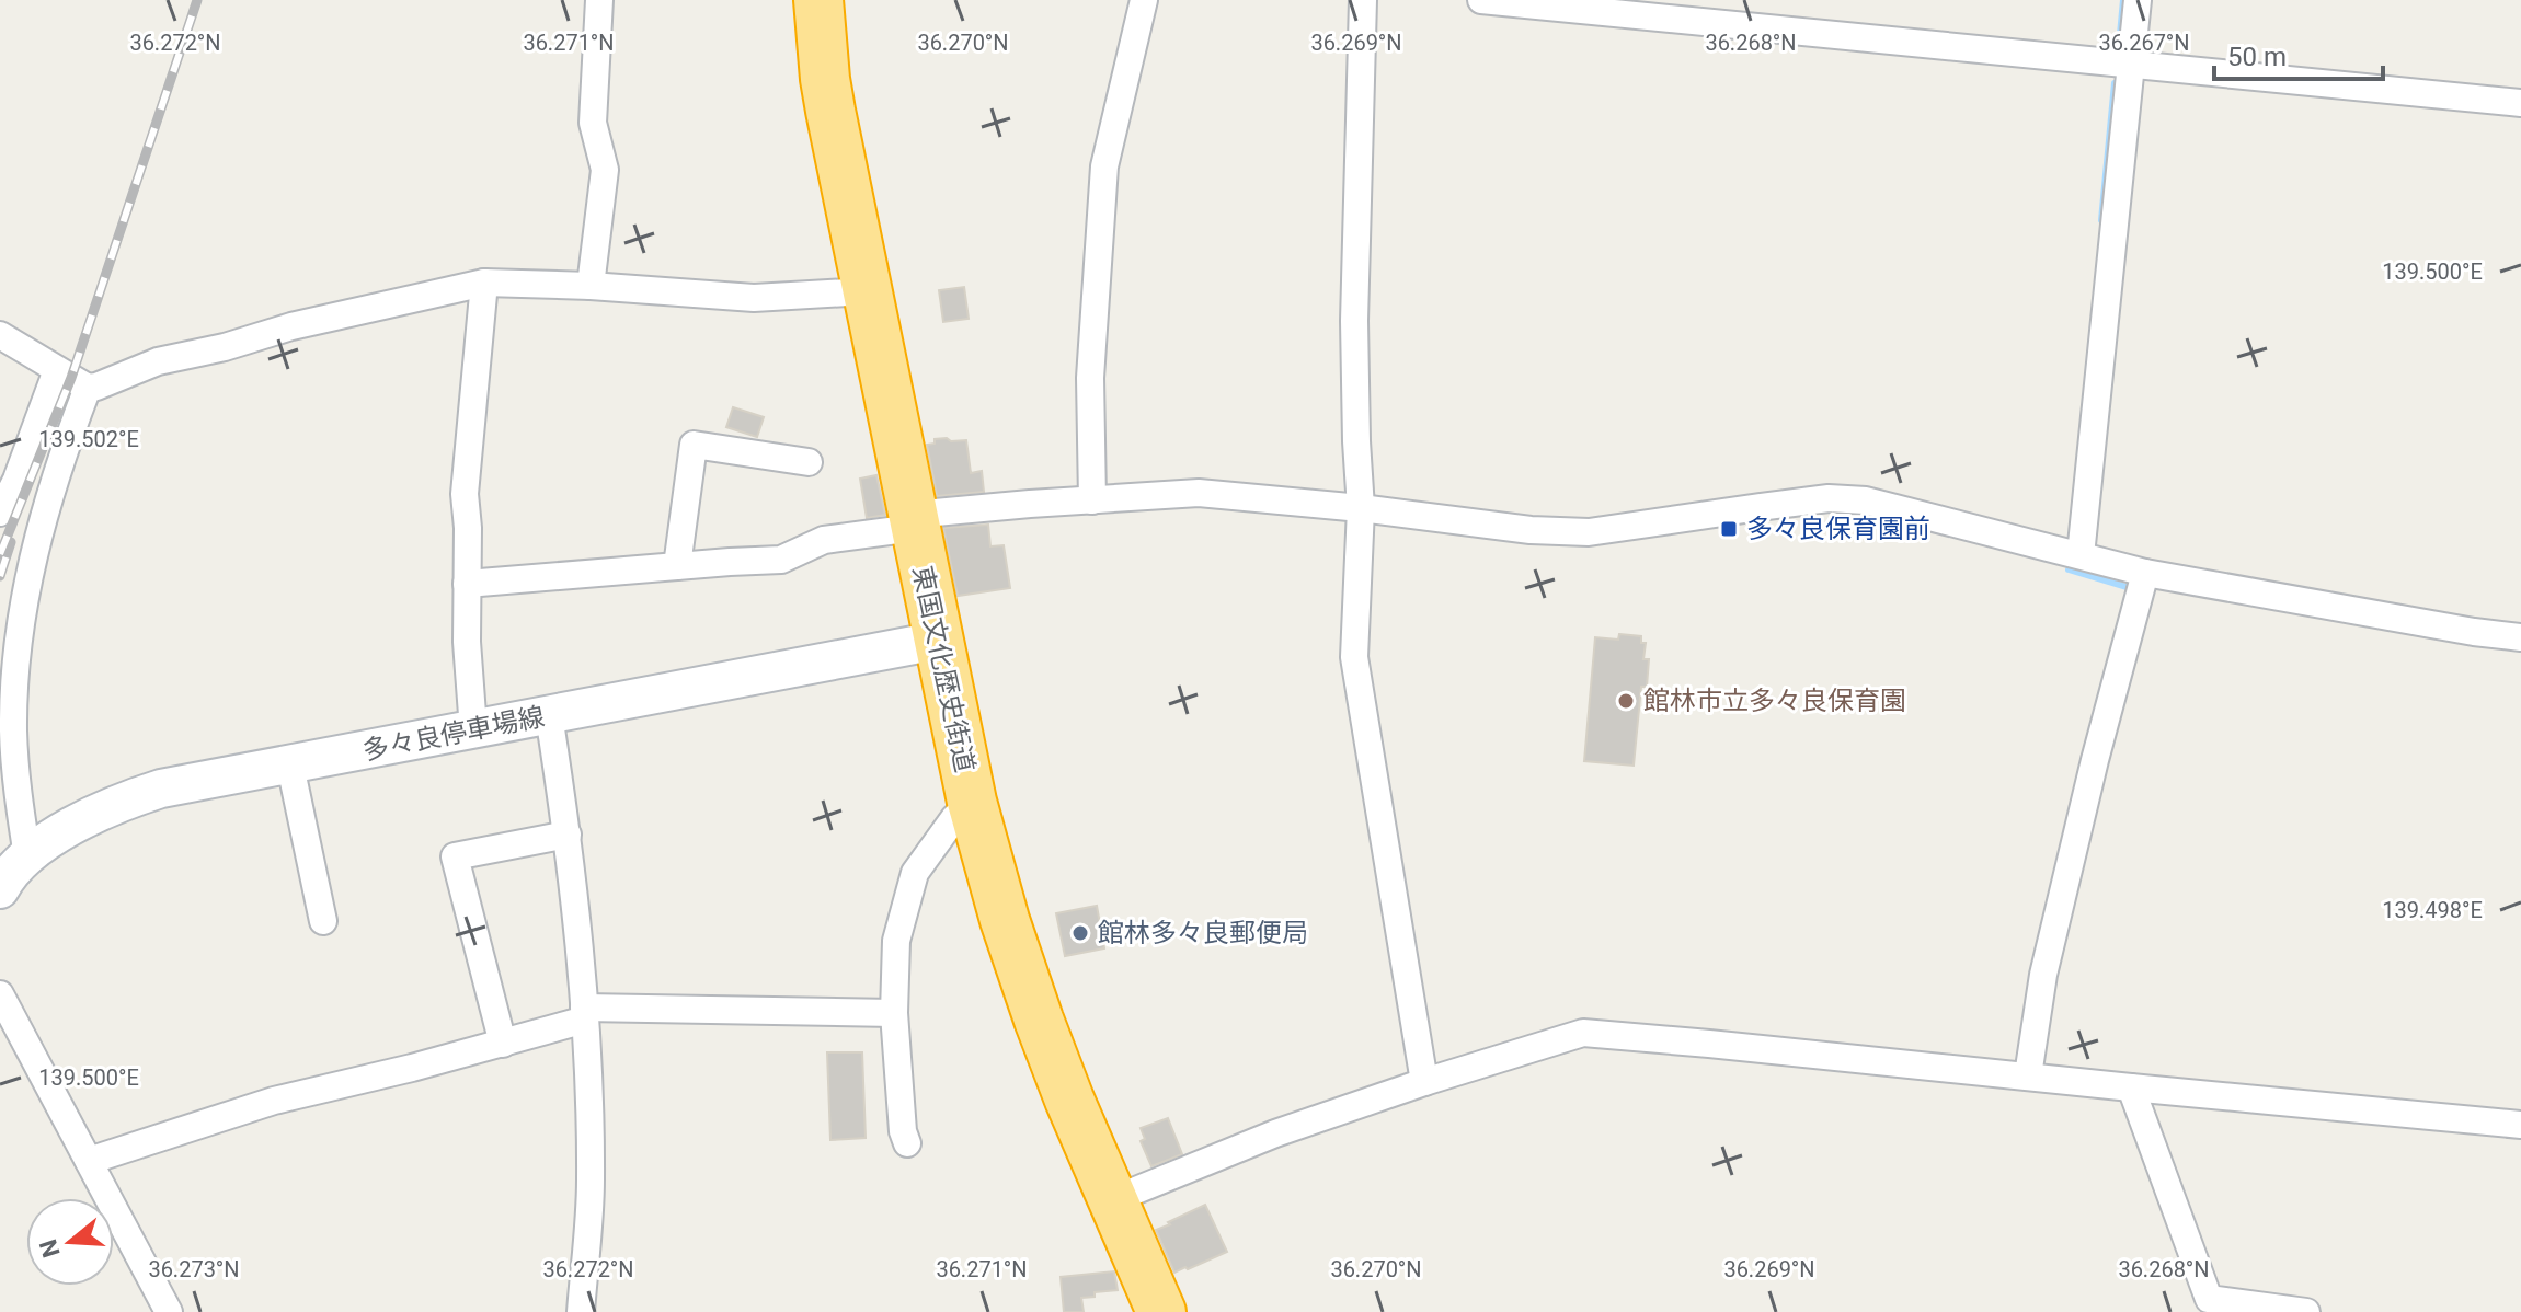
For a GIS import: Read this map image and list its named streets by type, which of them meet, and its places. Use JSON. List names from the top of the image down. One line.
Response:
{"streets":{"highway":["東国文化歴史街道"],"main road":["多々良停車場線"]},"crossings":[["東国文化歴史街道","多々良停車場線"]],"places":{"transit":["多々良保育園前"],"other":["館林市立多々良保育園","館林多々良郵便局"]},"scale_bar":"50 m","north":"left","coordinates":["36.272°N","36.271°N","36.270°N","36.269°N","36.268°N","36.267°N","139.500°E","139.502°E","139.498°E","36.273°N"]}
